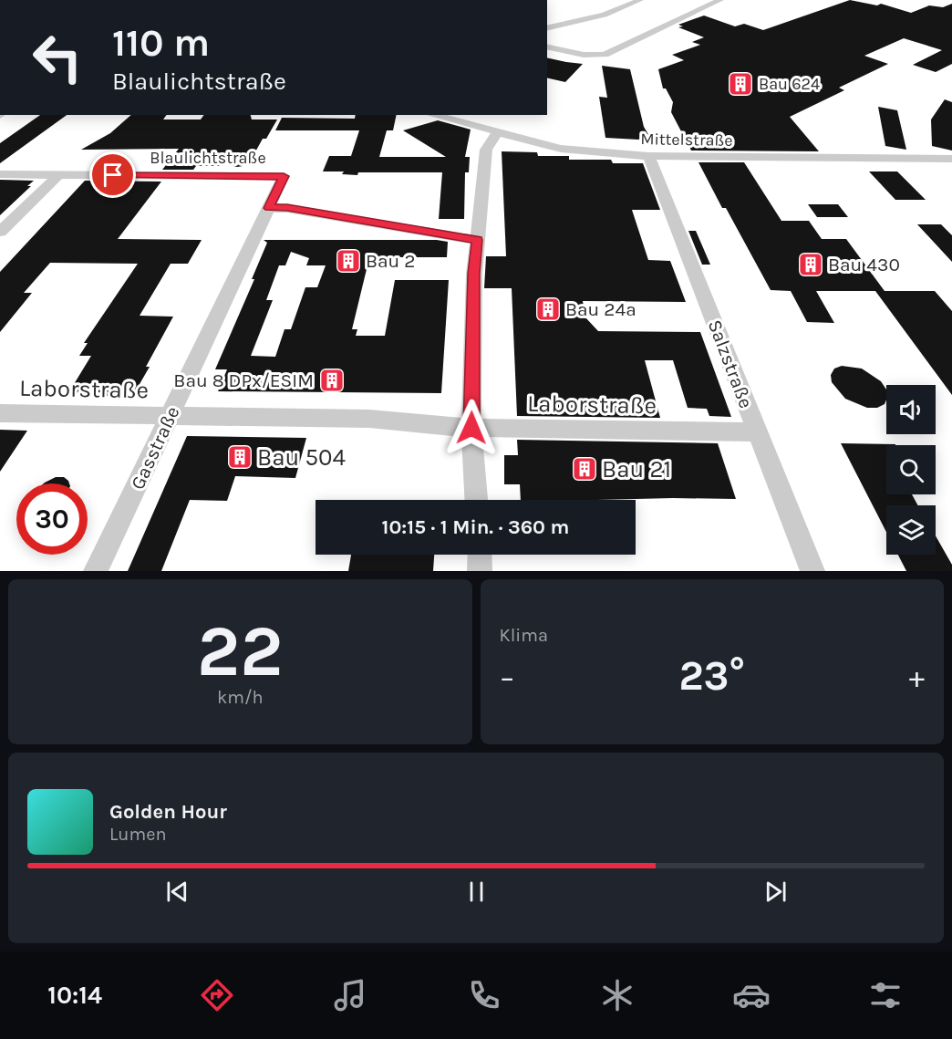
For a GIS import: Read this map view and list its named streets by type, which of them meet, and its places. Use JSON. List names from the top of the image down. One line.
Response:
{"streets":{"street":["Mittelstraße","Blaulichtstraße","Salzstraße","Laborstraße","Gasstraße"]},"crossings":[["Mittelstraße","Salzstraße"],["Blaulichtstraße","Gasstraße"],["Salzstraße","Laborstraße"],["Laborstraße","Gasstraße"]],"places":{"building":["Bau 624","Bau 2","Bau 430","Bau 24a","Bau 8 DPx/ESIM","Bau 504","Bau 21"]},"page":{"turn":["110 m","Blaulichtstraße"],"limit":"30","trip":"10:15 · 1 Min. · 360 m","tile":[["22","km/h"],"Klima"],"heat":["−","23°","+"],"song":["Golden Hour","Lumen"],"tabs":"10:14"}}
